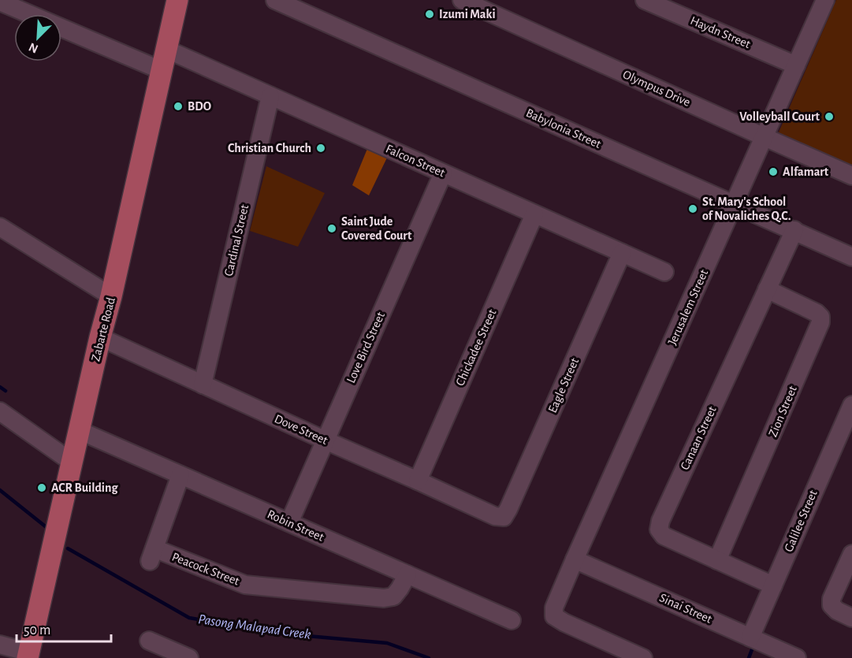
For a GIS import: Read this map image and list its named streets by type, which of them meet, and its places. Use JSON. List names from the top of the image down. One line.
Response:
{"streets":{"main road":["Zabarte Road"],"street":["Haydn Street","Olympus Drive","Babylonia Street","Falcon Street","Cardinal Street","Jerusalem Street","Love Bird Street","Chickadee Street","Eagle Street","Zion Street","Dove Street","Canaan Street","Galilee Street","Robin Street","Peacock Street","Sinai Street"]},"crossings":[["Haydn Street","Jerusalem Street"],["Olympus Drive","Jerusalem Street"],["Babylonia Street","Jerusalem Street"],["Babylonia Street","Canaan Street"],["Falcon Street","Cardinal Street"],["Falcon Street","Zabarte Road"],["Falcon Street","Love Bird Street"],["Falcon Street","Chickadee Street"],["Falcon Street","Eagle Street"],["Cardinal Street","Dove Street"],["Jerusalem Street","Sinai Street"],["Zabarte Road","Dove Street"],["Zabarte Road","Robin Street"],["Love Bird Street","Dove Street"],["Love Bird Street","Robin Street"],["Chickadee Street","Dove Street"],["Eagle Street","Dove Street"],["Zion Street","Canaan Street"],["Canaan Street","Galilee Street"],["Galilee Street","Sinai Street"],["Robin Street","Peacock Street"]],"water":["Pasong Malapad Creek"],"places":["Izumi Maki","BDO","Volleyball Court","Christian Church","Alfamart","St. Mary's School of Novaliches Q.C.","Saint Jude Covered Court","ACR Building"],"scale_bar":"50 m","north":"bottom left"}
